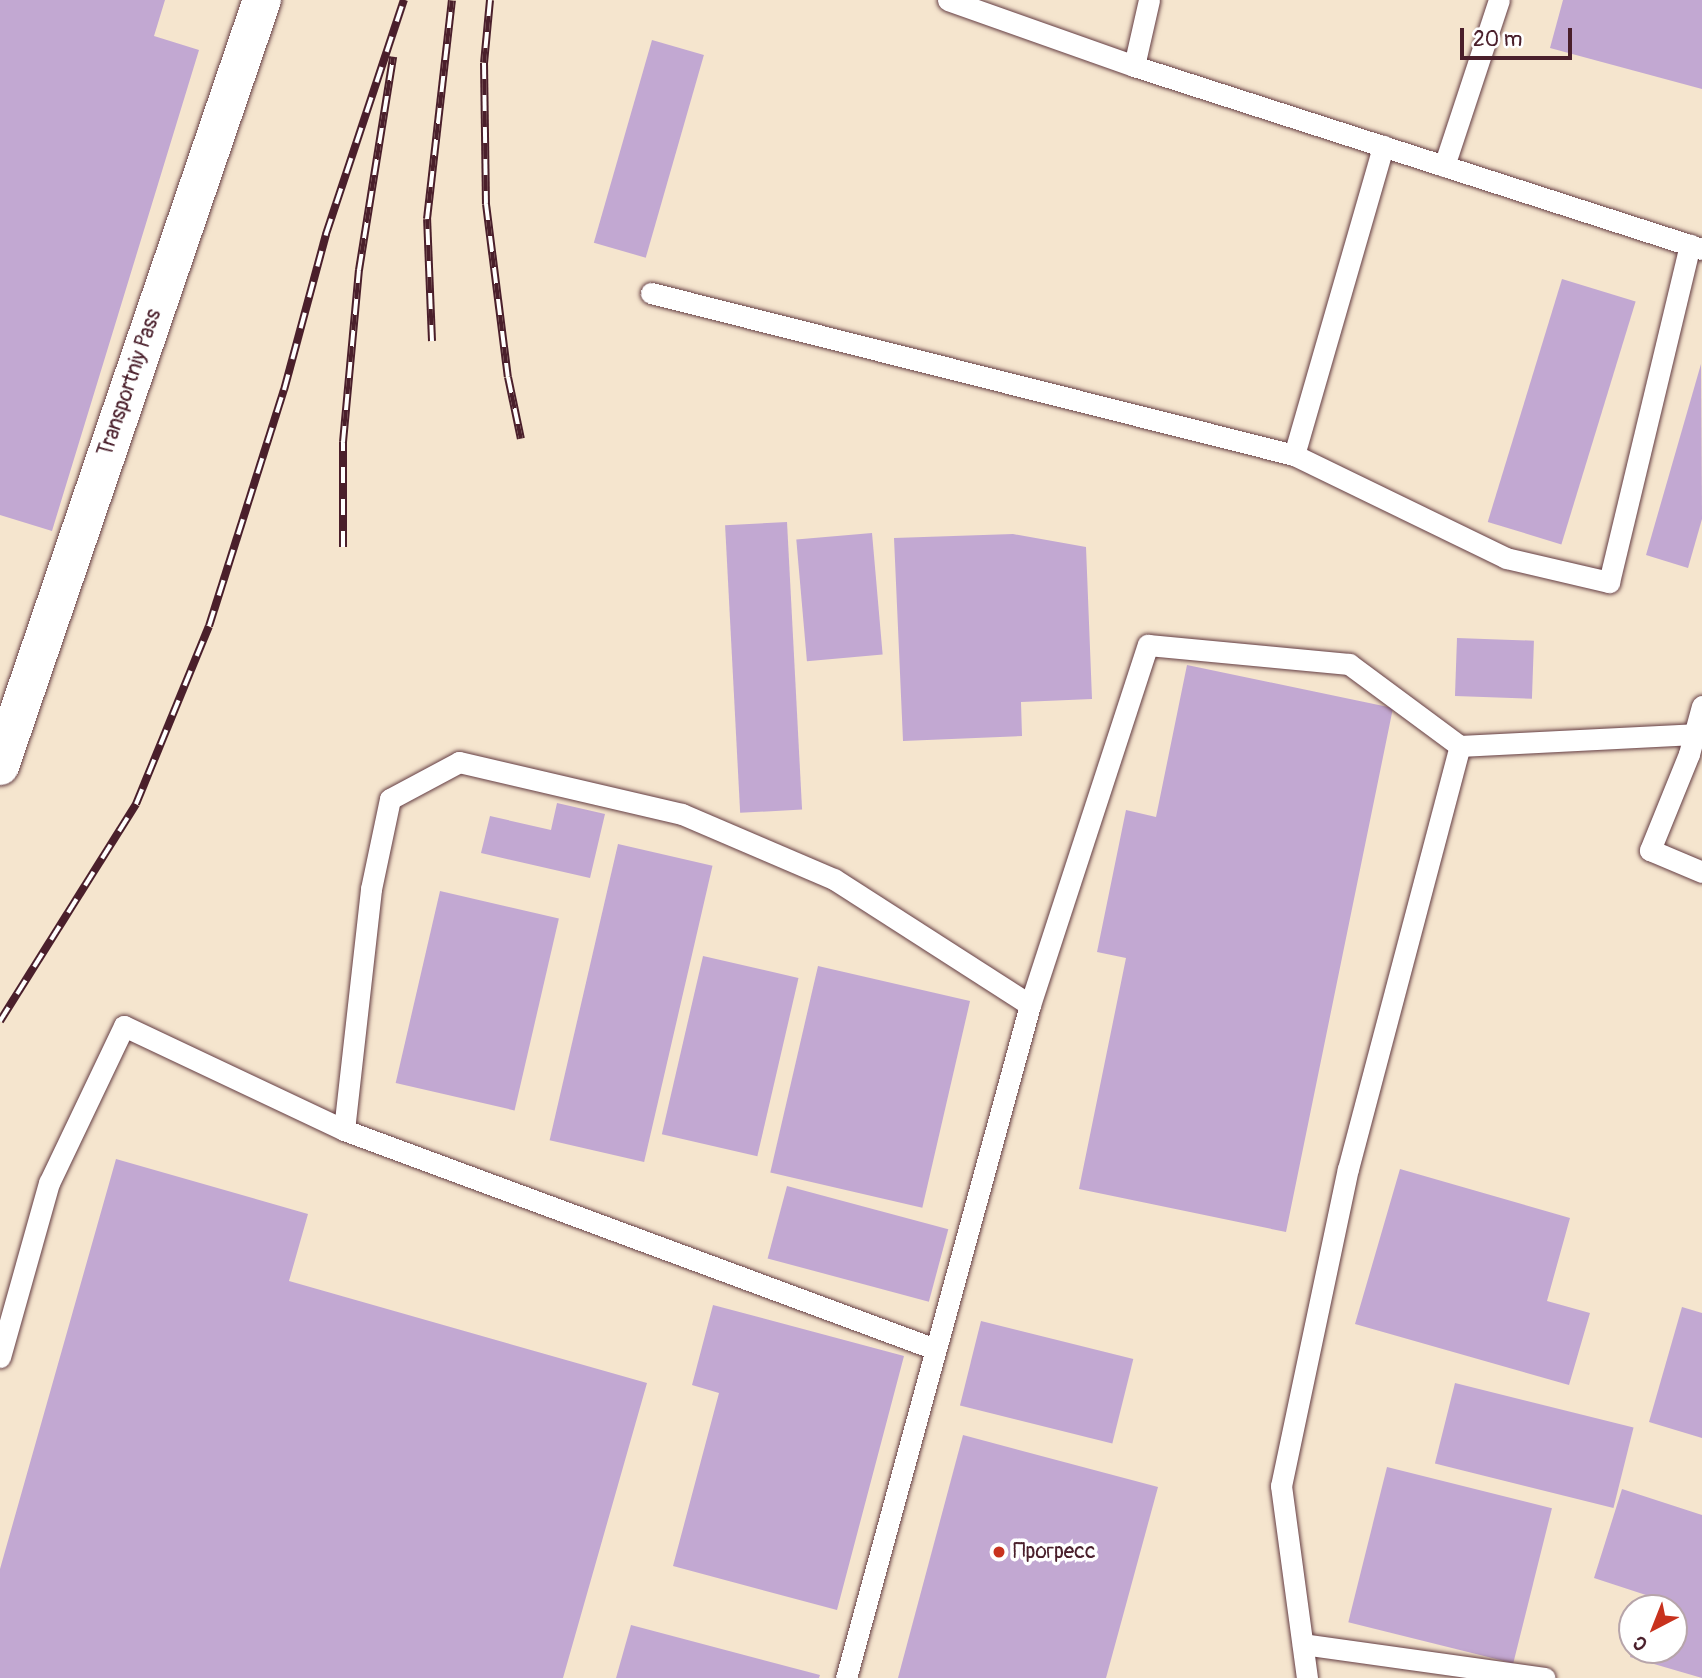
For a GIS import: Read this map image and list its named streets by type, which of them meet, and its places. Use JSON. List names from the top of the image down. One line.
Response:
{"streets":{"street":["Transportniy Pass"]},"places":["Прогресс"],"scale_bar":"20 m","north":"bottom left"}
